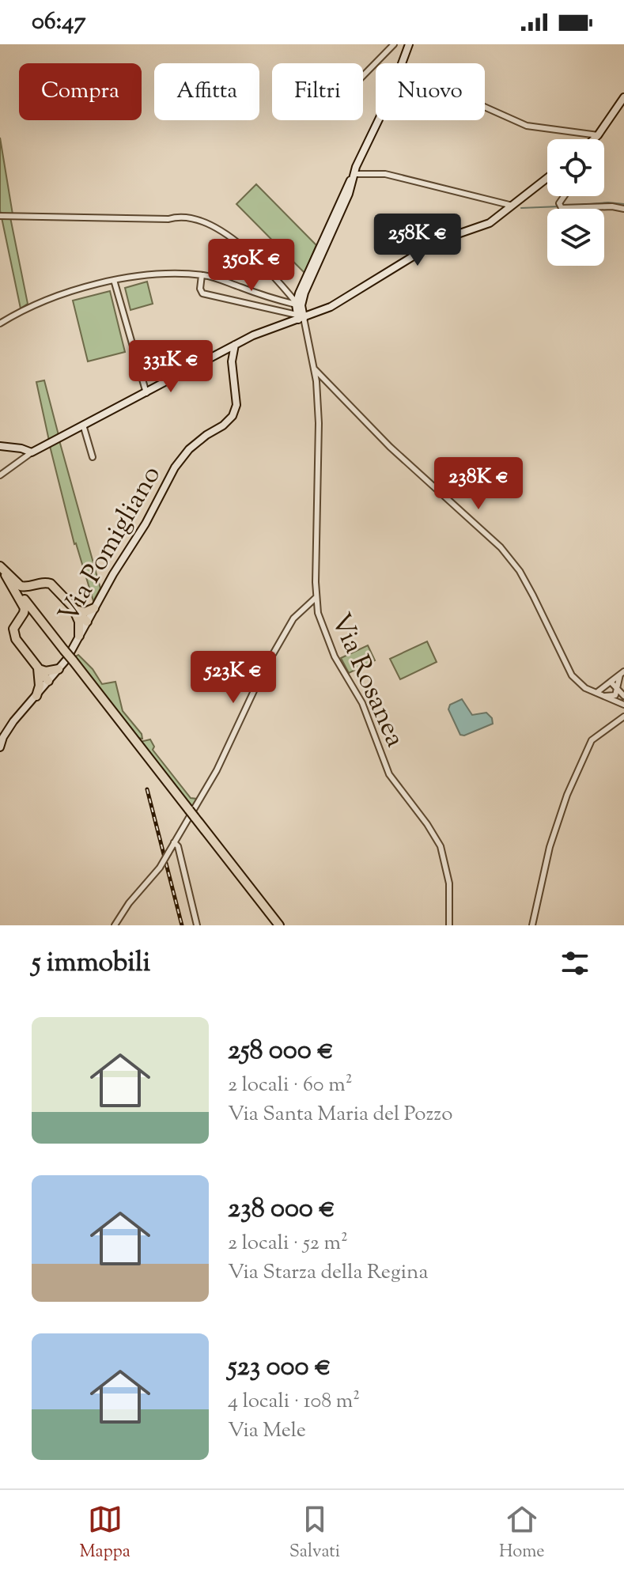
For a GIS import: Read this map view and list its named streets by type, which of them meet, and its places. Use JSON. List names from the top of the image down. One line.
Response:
{"streets":{"street":["Via Pomigliano","Via Rosanea"]},"page":{"status":"06:47","chip":["Compra","Affitta","Filtri","Nuovo"],"price":["258K €","350K €","331K €","238K €","523K €"],"heading":"5 immobili","list":[{"name":"258 000 €","note":"2 locali · 60 m² · Via Santa Maria del Pozzo"},{"name":"238 000 €","note":"2 locali · 52 m² · Via Starza della Regina"},{"name":"523 000 €","note":"4 locali · 108 m² · Via Mele"}],"tabs":["Mappa","Salvati","Home"]}}
